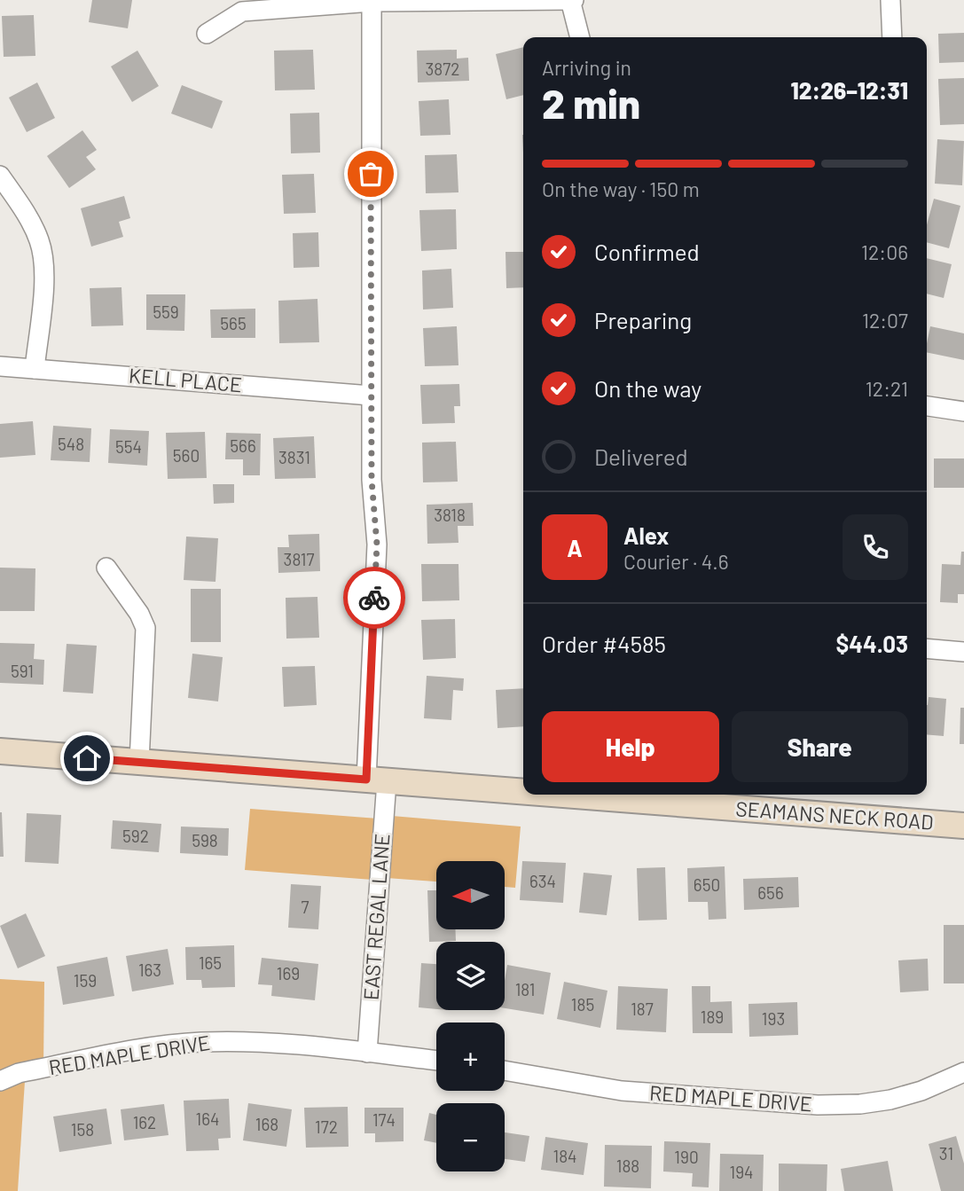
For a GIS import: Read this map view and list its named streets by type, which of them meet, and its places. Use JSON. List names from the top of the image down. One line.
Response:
{"streets":{"main road":["SEAMANS NECK ROAD"],"street":["KELL PLACE","EAST REGAL LANE","RED MAPLE DRIVE"]},"crossings":[["KELL PLACE","EAST REGAL LANE"],["SEAMANS NECK ROAD","EAST REGAL LANE"],["EAST REGAL LANE","RED MAPLE DRIVE"]],"house_numbers":["3872","559","565","548","566","554","560","3831","3818","3817","591","592","598","634","650","656","7","165","163","169","159","181","185","187","189","193","164","174","162","168","172","158","31","184","190","188","194"],"north":"left","page":{"heading":["2 min","Arriving in","12:26–12:31"],"panel":["Alex","Courier · 4.6","Order #4585","$44.03"],"bar":"On the way · 150 m","list":[["Confirmed","12:06"],["Preparing","12:07"],["On the way","12:21"],"Delivered"],"round":"A","buttons":["Help","Share"],"map_buttons":["+","−"]}}
